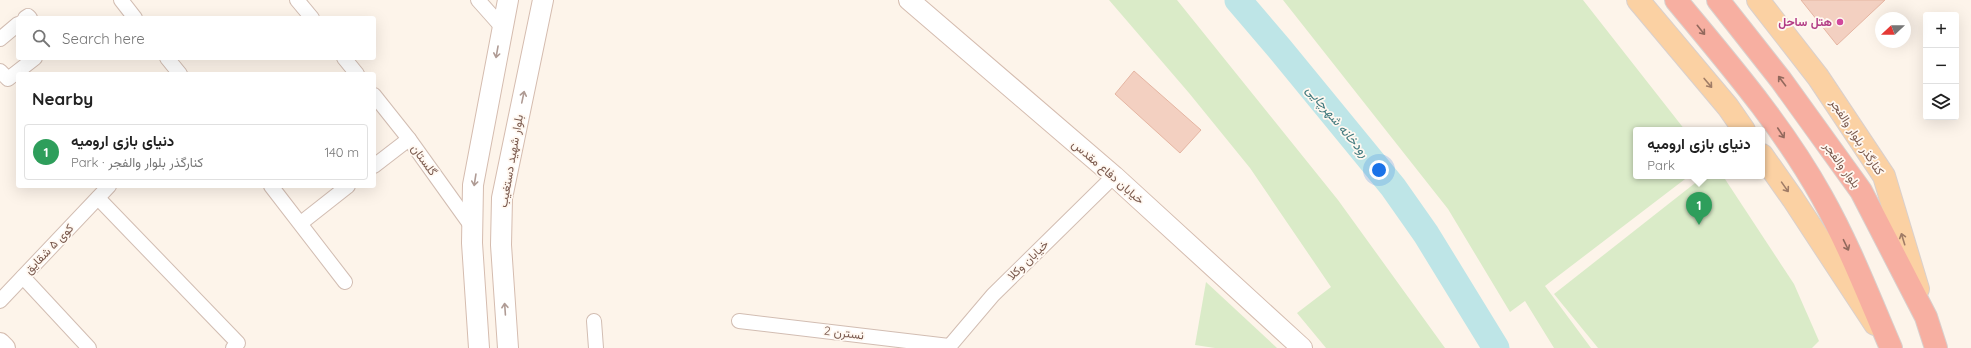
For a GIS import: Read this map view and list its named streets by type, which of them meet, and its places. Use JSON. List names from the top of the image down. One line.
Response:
{"streets":{"highway":["بلوار والفجر"],"main road":["کنارگذر بلوار والفجر","بلوار شهید دستغیب","خیابان دفاع مقدس"],"street":["گلستان","کوی ۵ شقایق","خیابان وکلا","نسترن 2"]},"crossings":[["کنارگذر بلوار والفجر","بلوار والفجر"],["خیابان دفاع مقدس","خیابان وکلا"],["خیابان وکلا","نسترن 2"]],"water":["رودخانه شهرچایی"],"places":["هتل ساحل"],"north":"left","page":{"map_buttons":["+","−"],"search":"Search here","heading":"Nearby","list":[{"mark":"1","name":"دنیای بازی ارومیه","note":"Park · کنارگذر بلوار والفجر","value":"140 m"}],"popup":["دنیای بازی ارومیه","Park"],"pins":"1"}}
